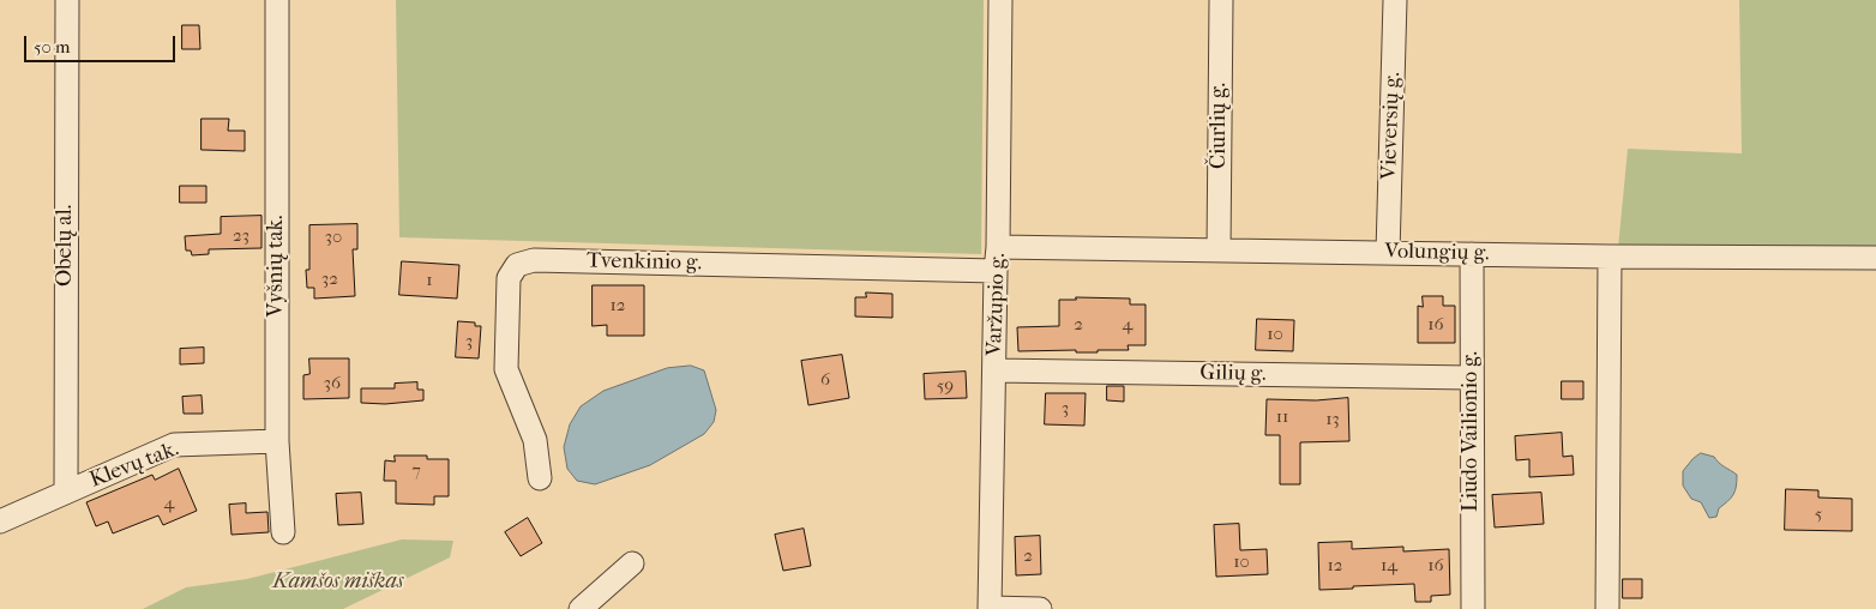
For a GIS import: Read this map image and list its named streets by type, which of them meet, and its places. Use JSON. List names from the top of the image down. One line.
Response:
{"streets":{"street":["Čiurlių g.","Vieversių g.","Obelų al.","Volungių g.","Tvenkinio g.","Vyšnių tak.","Varžupio g.","Gilių g.","Liudo Vailionio g.","Klevų tak."]},"crossings":[["Čiurlių g.","Volungių g."],["Vieversių g.","Volungių g."],["Obelų al.","Klevų tak."],["Volungių g.","Varžupio g."],["Volungių g.","Liudo Vailionio g."],["Tvenkinio g.","Varžupio g."],["Vyšnių tak.","Klevų tak."],["Varžupio g.","Gilių g."],["Gilių g.","Liudo Vailionio g."]],"parks":["Kamšos miškas"],"house_numbers":["23","30","32","1","12","2","4","16","10","3","6","36","59","3","11","13","7","4","5","2","10","12","14","16"],"scale_bar":"50 m"}
